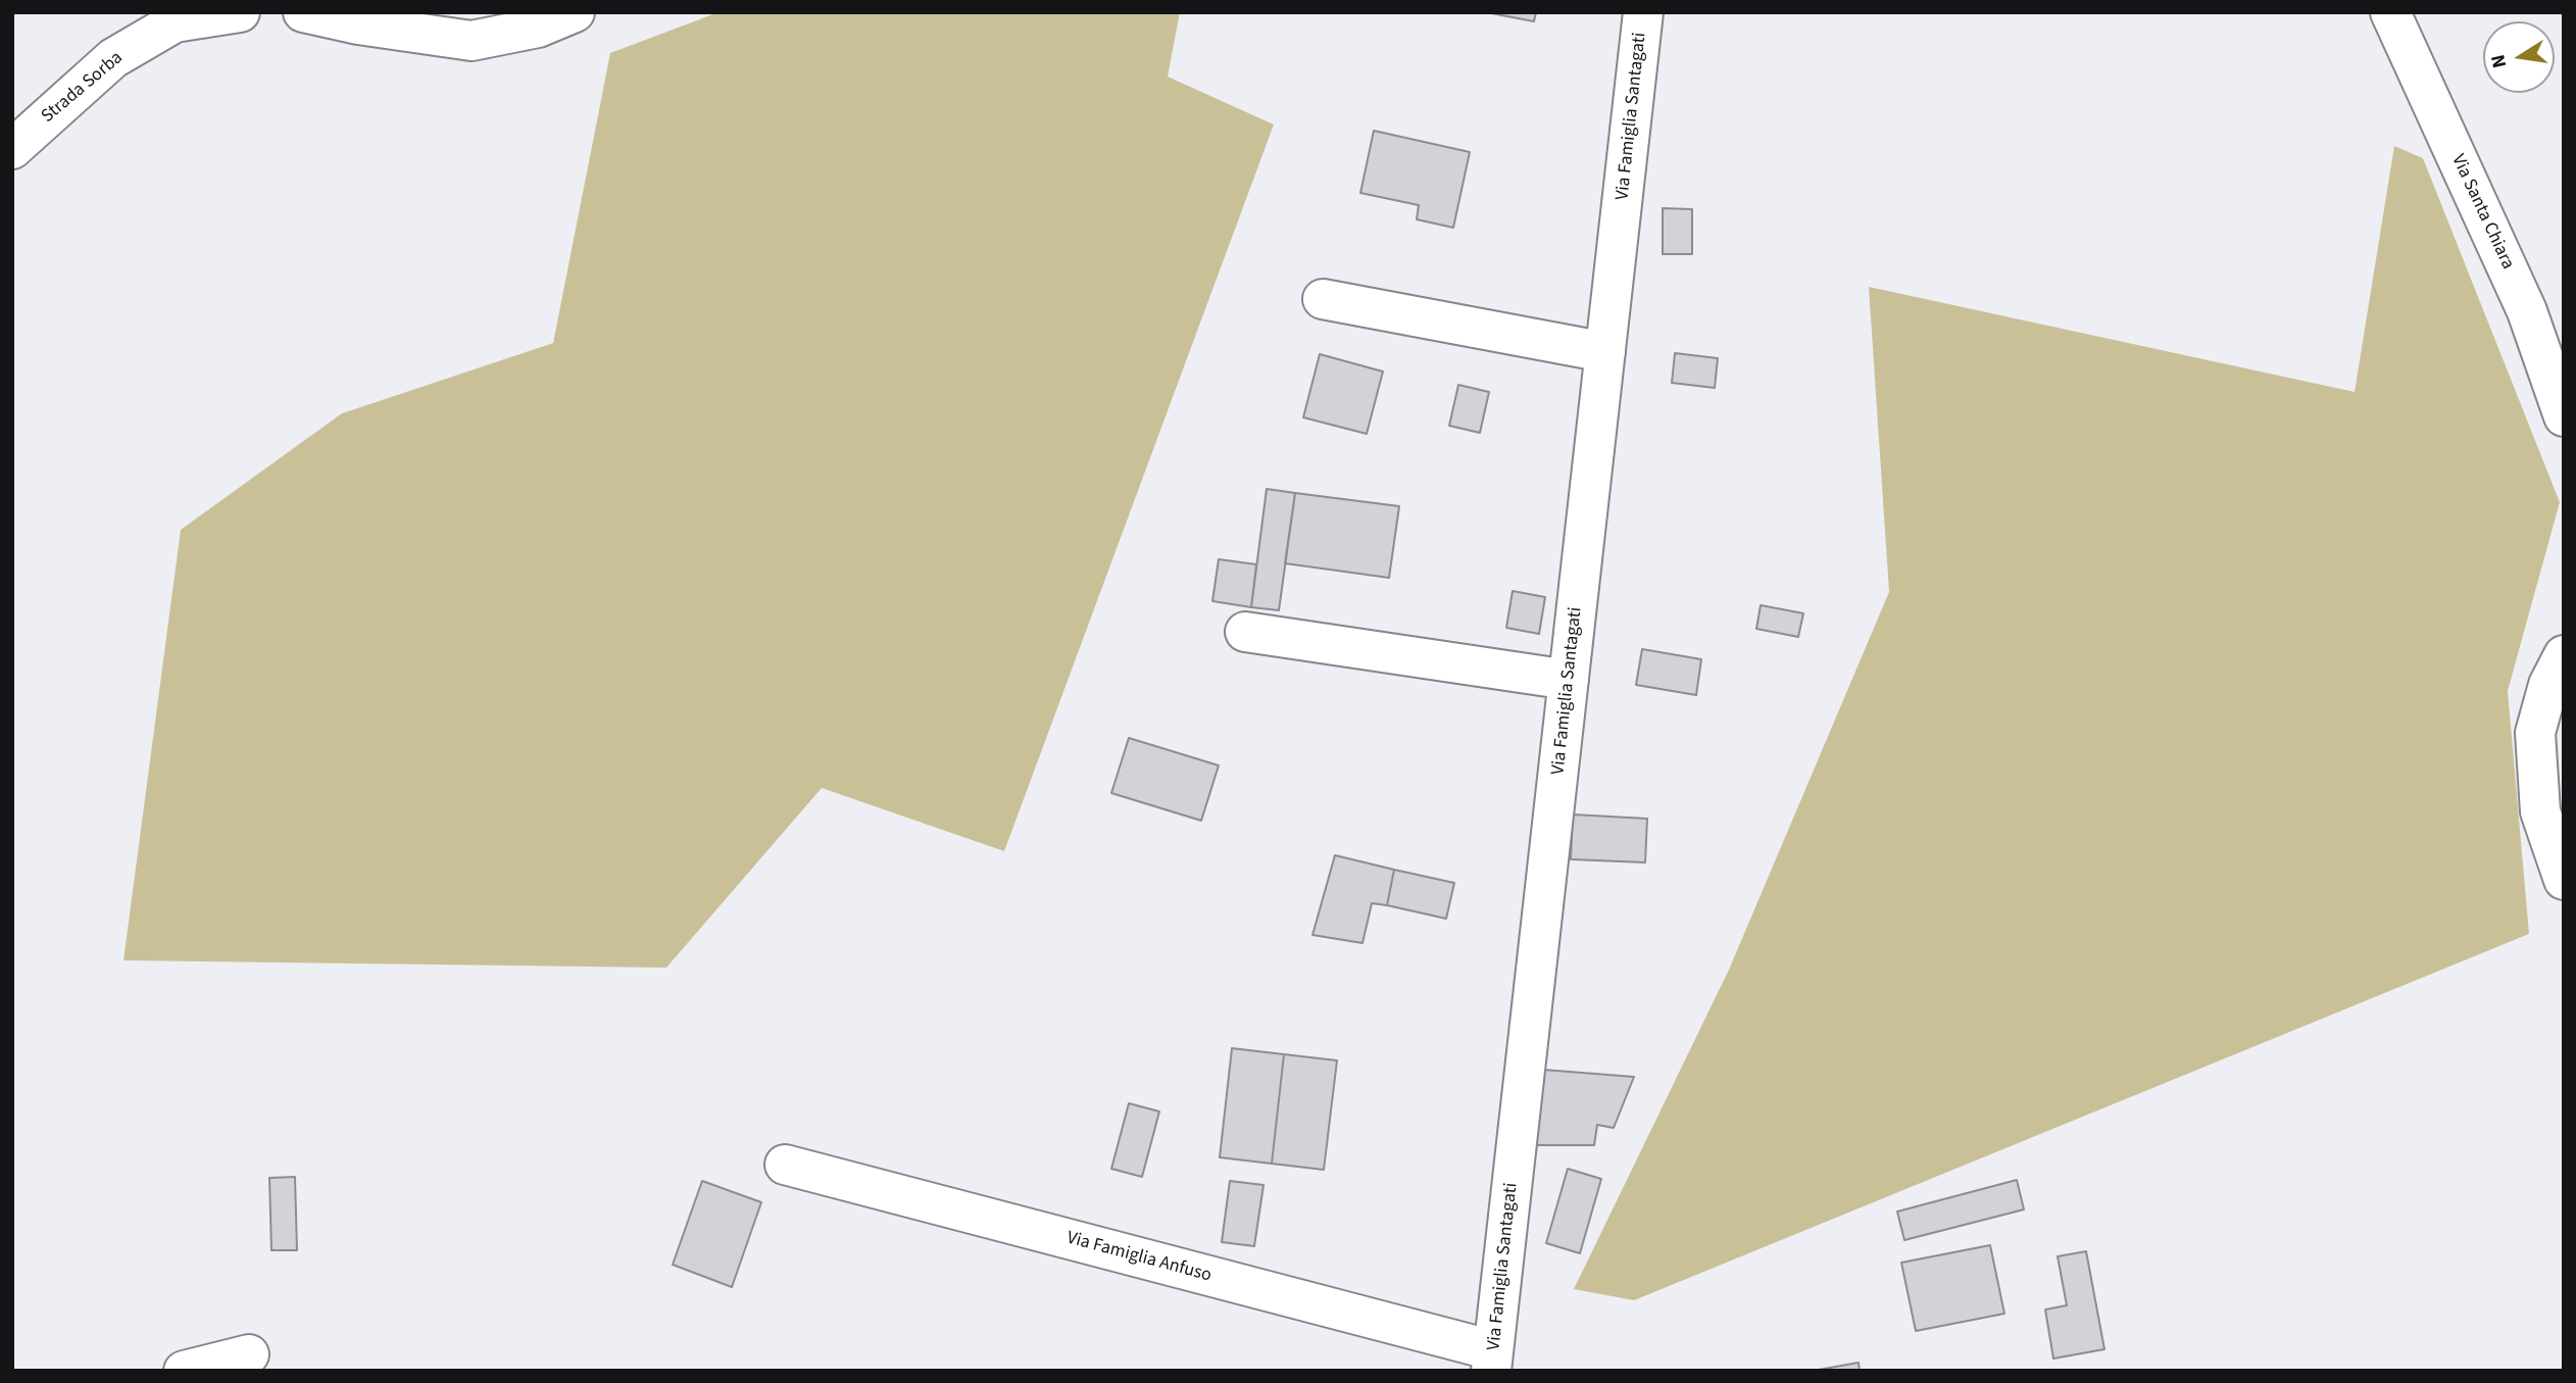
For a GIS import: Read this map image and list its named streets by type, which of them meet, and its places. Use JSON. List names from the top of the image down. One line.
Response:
{"streets":{"street":["Strada Sorba","Via Famiglia Santagati","Via Santa Chiara","Via Famiglia Anfuso"]},"crossings":[["Via Famiglia Santagati","Via Famiglia Anfuso"]],"north":"left"}
